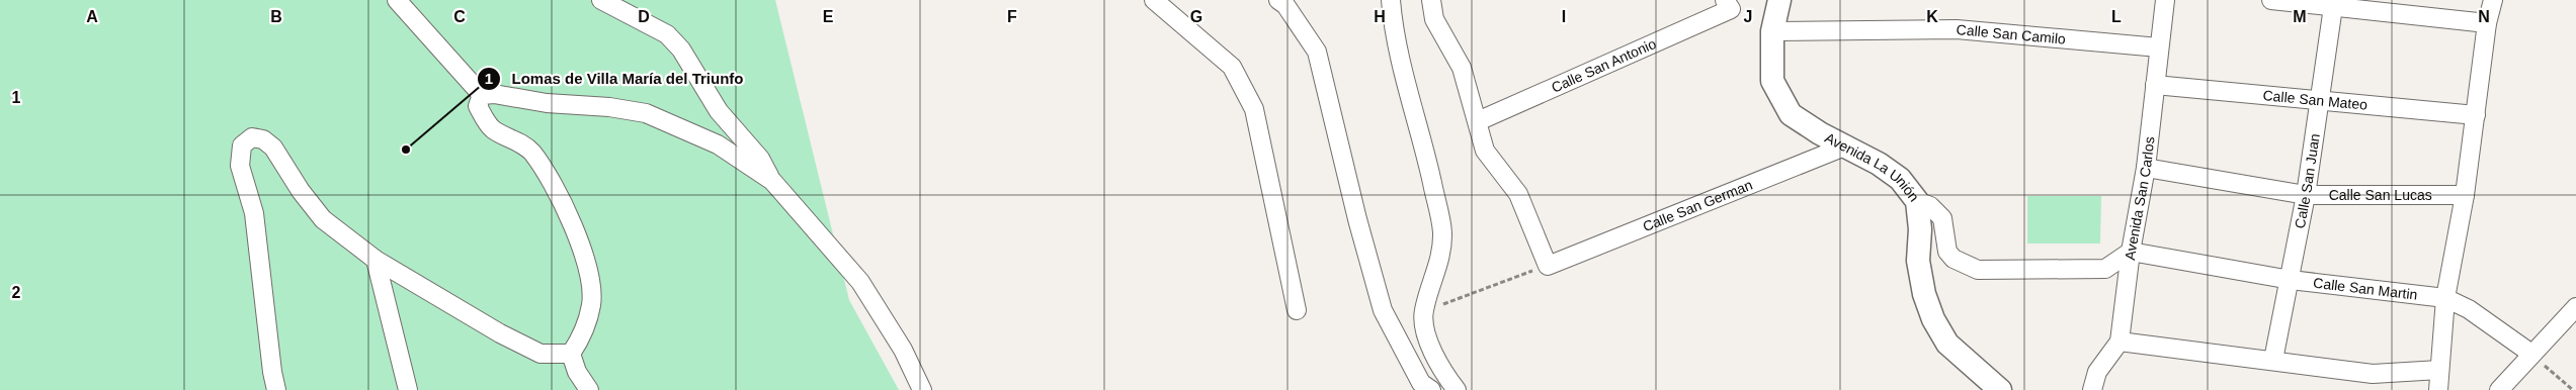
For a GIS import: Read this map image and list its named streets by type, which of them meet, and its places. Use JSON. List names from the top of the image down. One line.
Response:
{"streets":{"main road":["Avenida La Unión"],"street":["Calle San Camilo","Calle San Antonio","Calle San Mateo","Calle San Juan","Calle San Lucas","Avenida San Carlos","Calle San German","Calle San Martin"]},"crossings":[["Calle San Camilo","Avenida La Unión"],["Calle San Camilo","Avenida San Carlos"],["Calle San Mateo","Calle San Juan"],["Calle San Mateo","Avenida San Carlos"],["Avenida La Unión","Calle San German"],["Calle San Juan","Calle San Lucas"],["Calle San Juan","Calle San Martin"],["Calle San Lucas","Avenida San Carlos"],["Avenida San Carlos","Calle San Martin"]],"places":["Lomas de Villa María del Triunfo"],"grid":{"columns":["A","B","C","D","E","F","G","H","I","J","K","L","M","N"],"rows":["1","2"]}}
